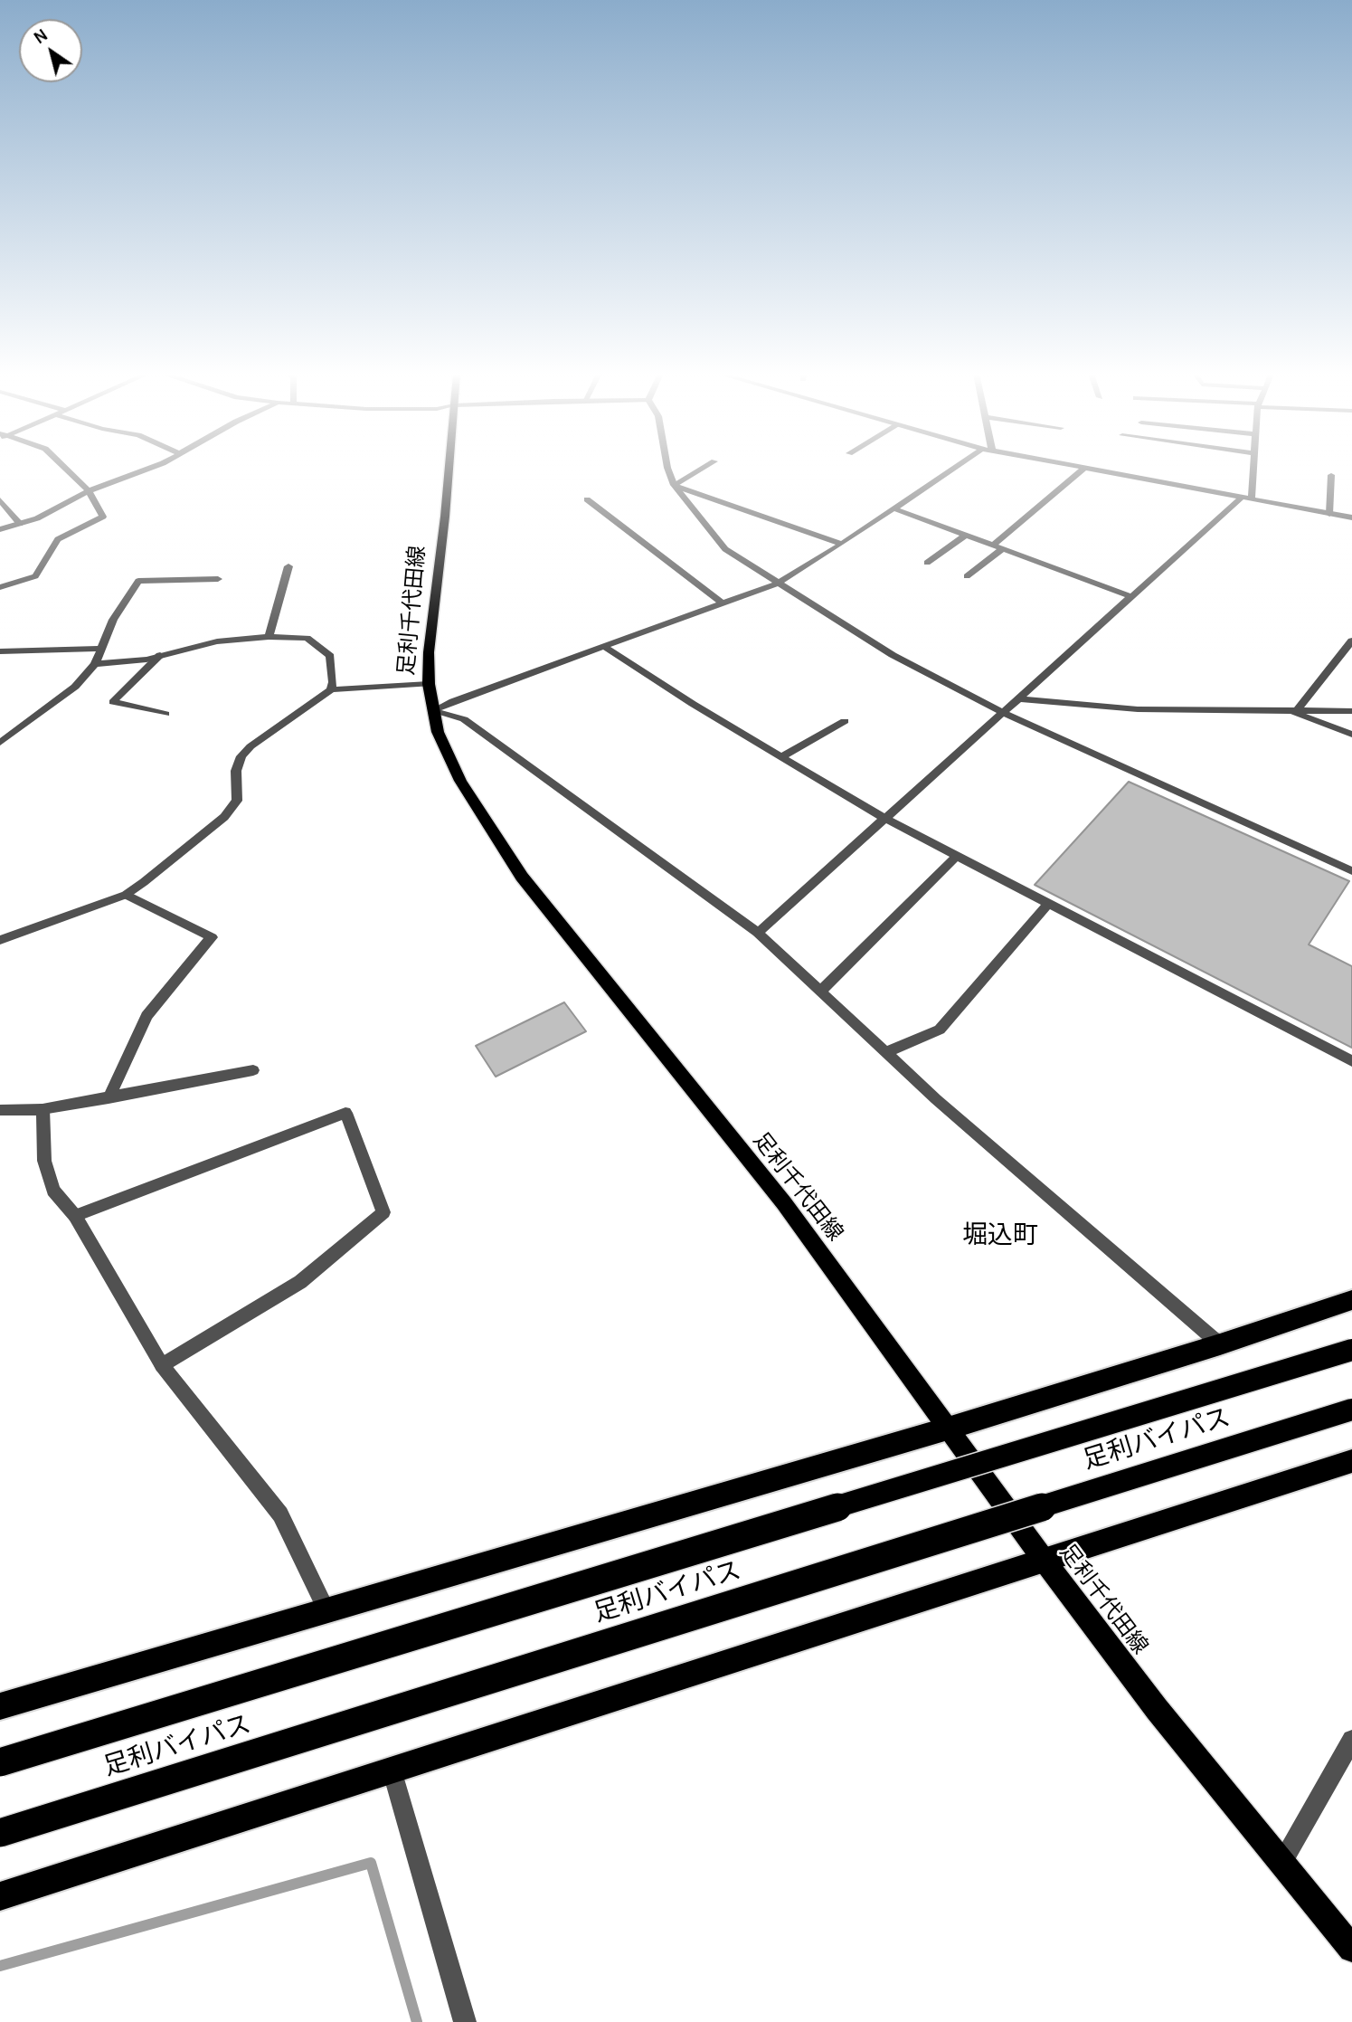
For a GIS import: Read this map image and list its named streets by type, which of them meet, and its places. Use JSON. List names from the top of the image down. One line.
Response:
{"streets":{"highway":["足利バイパス"],"main road":["足利千代田線"]},"districts":["堀込町"],"north":"top left"}
